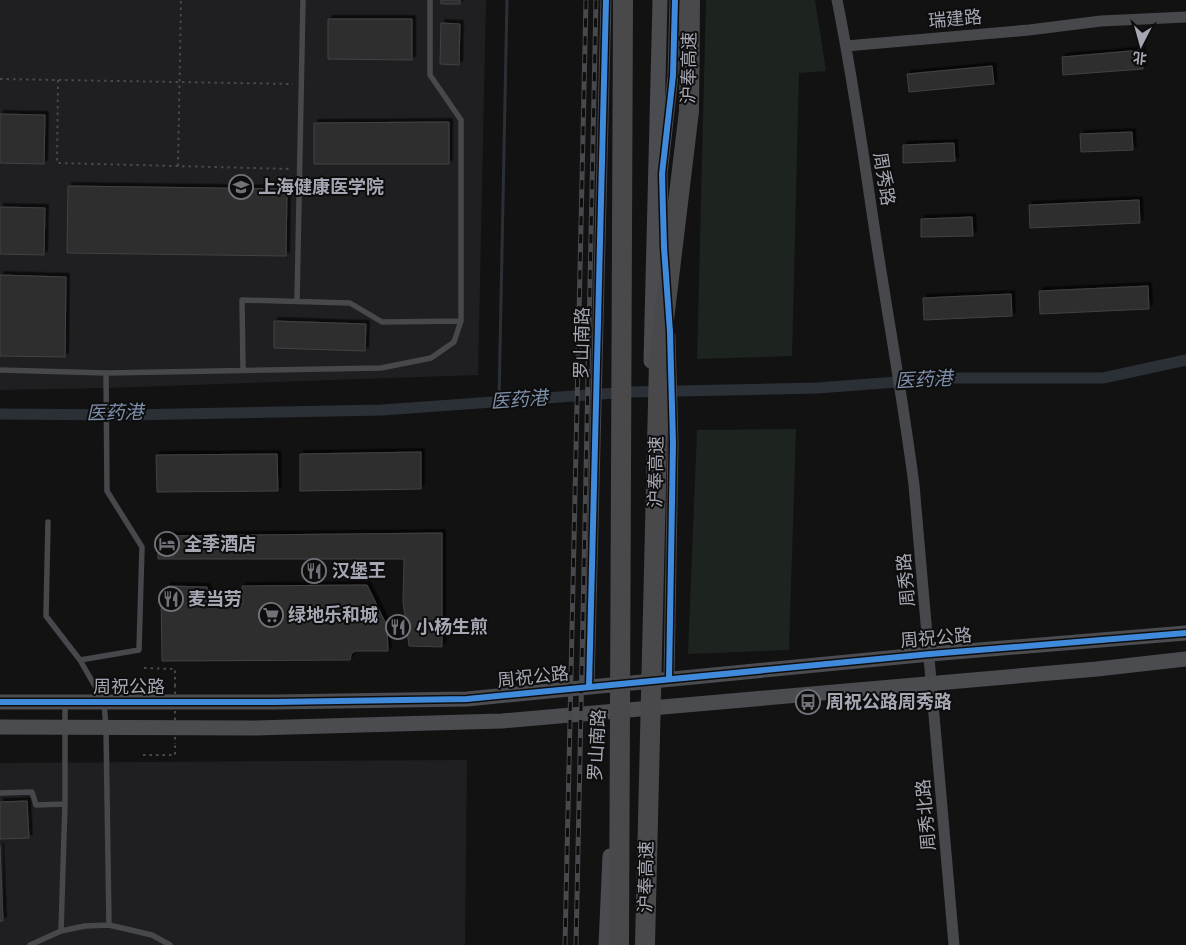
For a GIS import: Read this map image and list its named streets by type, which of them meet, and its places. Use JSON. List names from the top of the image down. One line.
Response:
{"streets":{"highway":["沪奉高速"],"street":["瑞建路","周秀路","罗山南路","周祝公路","周秀北路"]},"crossings":[["瑞建路","周秀路"],["周秀路","周祝公路"],["周秀路","周秀北路"],["罗山南路","周祝公路"]],"water":["医药港"],"places":{"school or university":["上海健康医学院"],"hotel":["全季酒店"],"restaurant":["汉堡王","麦当劳","小杨生煎"],"supermarket":["绿地乐和城"],"bus stop":["周祝公路周秀路"]},"north":"bottom"}
